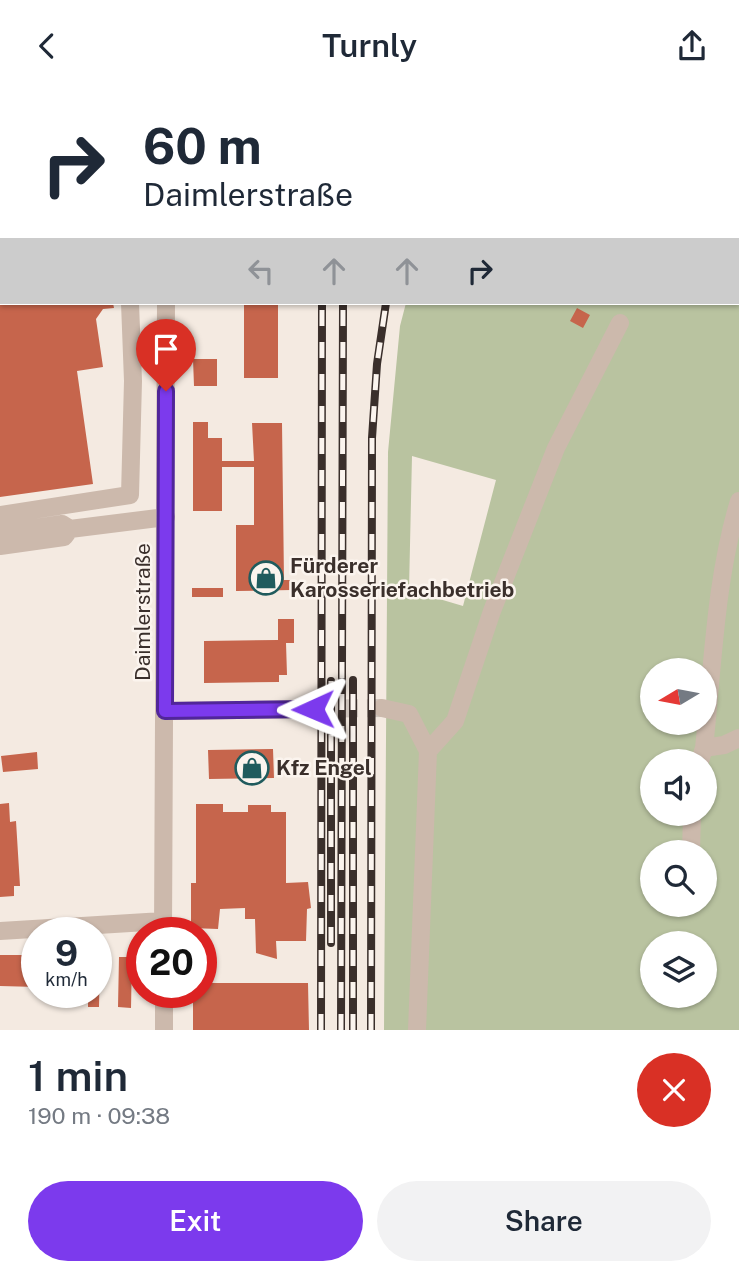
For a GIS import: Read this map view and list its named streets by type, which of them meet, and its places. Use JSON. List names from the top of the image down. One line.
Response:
{"streets":{"street":["Daimlerstraße"]},"places":{"shop":["Fürderer Karosseriefachbetrieb","Kfz Engel"]},"north":"left","page":{"header":"Turnly","turn":["60 m","Daimlerstraße"],"speed":"9 km/h","limit":"20","heading":["1 min","190 m · 09:38"],"buttons":["Exit","Share"]}}
